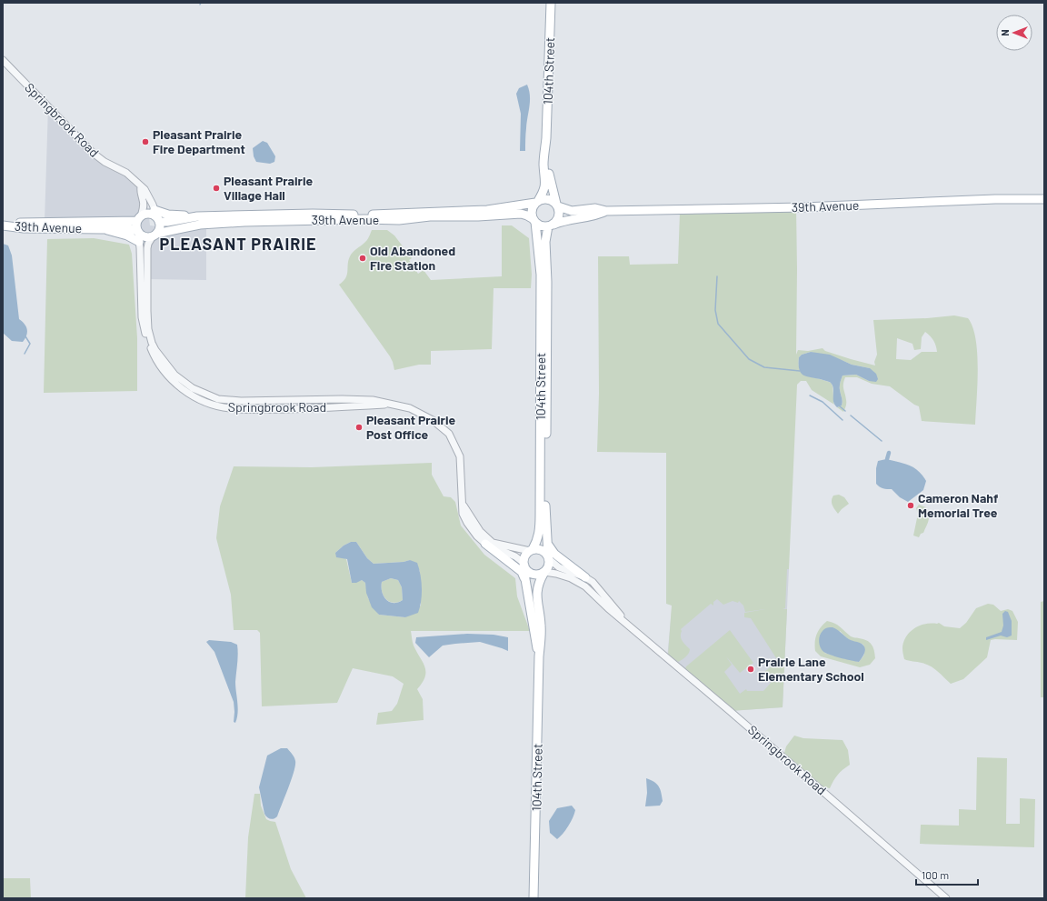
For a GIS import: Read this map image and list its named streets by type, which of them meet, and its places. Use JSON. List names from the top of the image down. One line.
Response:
{"streets":{"main road":["104th Street","39th Avenue"],"street":["Springbrook Road"]},"crossings":[["104th Street","Springbrook Road"],["104th Street","39th Avenue"],["Springbrook Road","39th Avenue"]],"districts":["PLEASANT PRAIRIE"],"places":["Pleasant Prairie Fire Department","Pleasant Prairie Village Hall","Old Abandoned Fire Station","Pleasant Prairie Post Office","Cameron Nahf Memorial Tree","Prairie Lane Elementary School"],"scale_bar":"100 m","north":"left"}
